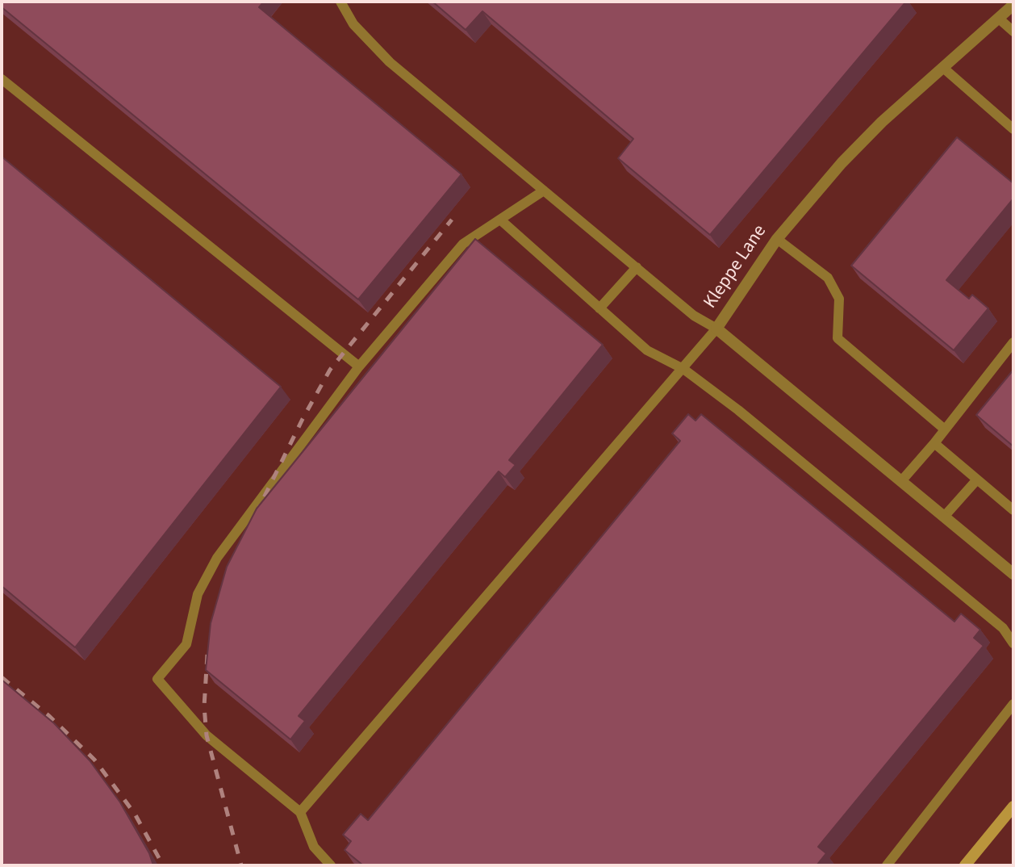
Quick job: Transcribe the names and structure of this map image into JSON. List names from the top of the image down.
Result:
{
  "streets": {
    "street": ["Kleppe Lane"]
  }
}
